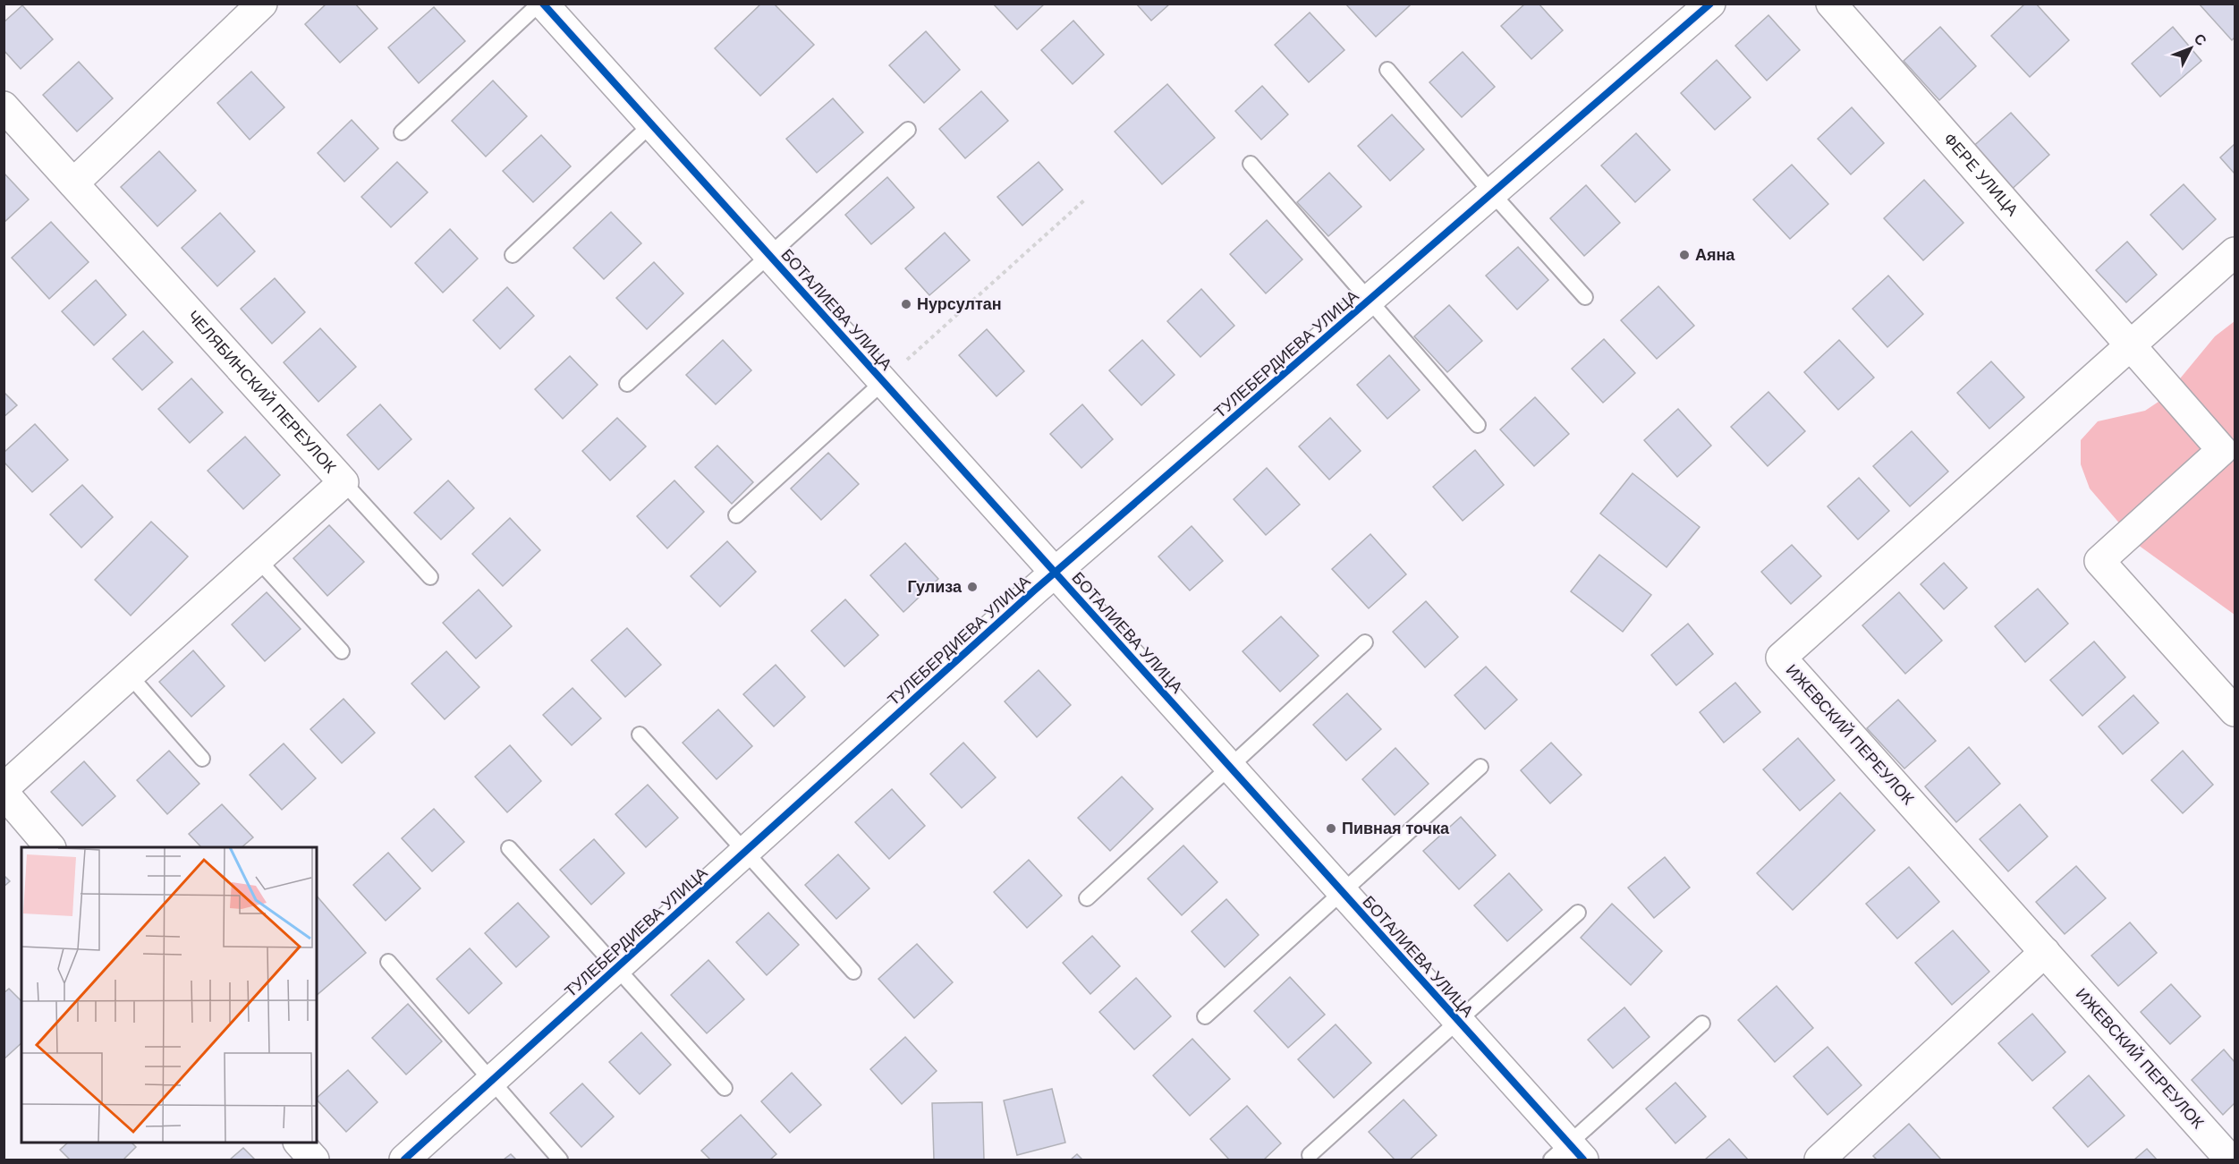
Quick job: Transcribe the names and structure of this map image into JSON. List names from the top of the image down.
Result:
{
  "streets": {
    "street": [
      "ФЕРЕ УЛИЦА",
      "БОТАЛИЕВА УЛИЦА",
      "ТУЛЕБЕРДИЕВА УЛИЦА",
      "ЧЕЛЯБИНСКИЙ ПЕРЕУЛОК",
      "ИЖЕВСКИЙ ПЕРЕУЛОК"
    ]
  },
  "crossings": [
    ["ФЕРЕ УЛИЦА", "ИЖЕВСКИЙ ПЕРЕУЛОК"],
    ["БОТАЛИЕВА УЛИЦА", "ТУЛЕБЕРДИЕВА УЛИЦА"]
  ],
  "places": [
    "Аяна",
    "Нурсултан",
    "Гулиза",
    "Пивная точка"
  ],
  "north": "top right"
}
